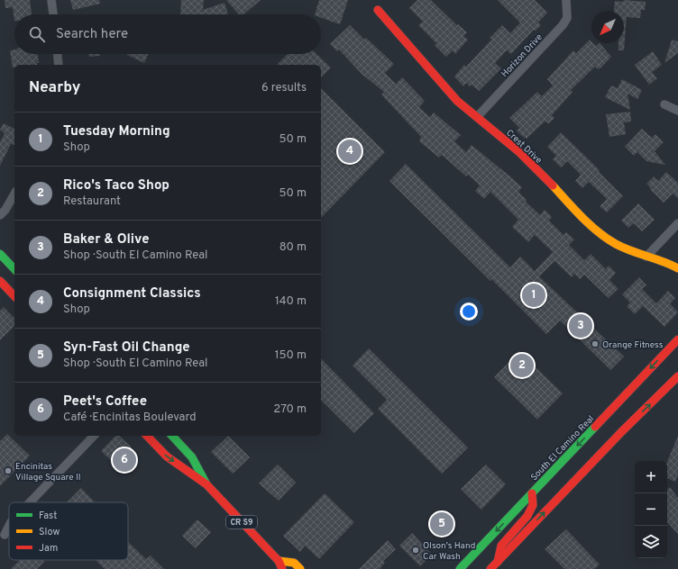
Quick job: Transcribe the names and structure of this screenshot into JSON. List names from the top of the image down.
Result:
{
  "streets": {
    "main road": ["Crest Drive", "South El Camino Real", "CR S9"],
    "street": ["Horizon Drive"]
  },
  "crossings": [
    ["Horizon Drive", "Crest Drive"]
  ],
  "places": ["Orange Fitness", "Encinitas Village Square II", "Olson's Hand Car Wash"],
  "legend": ["Fast", "Slow", "Jam"],
  "north": "bottom left",
  "page": {
    "search": "Search here",
    "heading": ["Nearby", "6 results"],
    "list": [
      {
        "mark": "1",
        "name": "Tuesday Morning",
        "note": "Shop",
        "value": "50 m"
      },
      {
        "mark": "2",
        "name": "Rico's Taco Shop",
        "note": "Restaurant",
        "value": "50 m"
      },
      {
        "mark": "3",
        "name": "Baker & Olive",
        "note": "Shop · South El Camino Real",
        "value": "80 m"
      },
      {
        "mark": "4",
        "name": "Consignment Classics",
        "note": "Shop",
        "value": "140 m"
      },
      {
        "mark": "5",
        "name": "Syn-Fast Oil Change",
        "note": "Shop · South El Camino Real",
        "value": "150 m"
      },
      {
        "mark": "6",
        "name": "Peet's Coffee",
        "note": "Café · Encinitas Boulevard",
        "value": "270 m"
      }
    ],
    "pins": [
      "4",
      "1",
      "3",
      "2",
      "6",
      "5"
    ],
    "map_buttons": ["+", "−"]
  }
}
